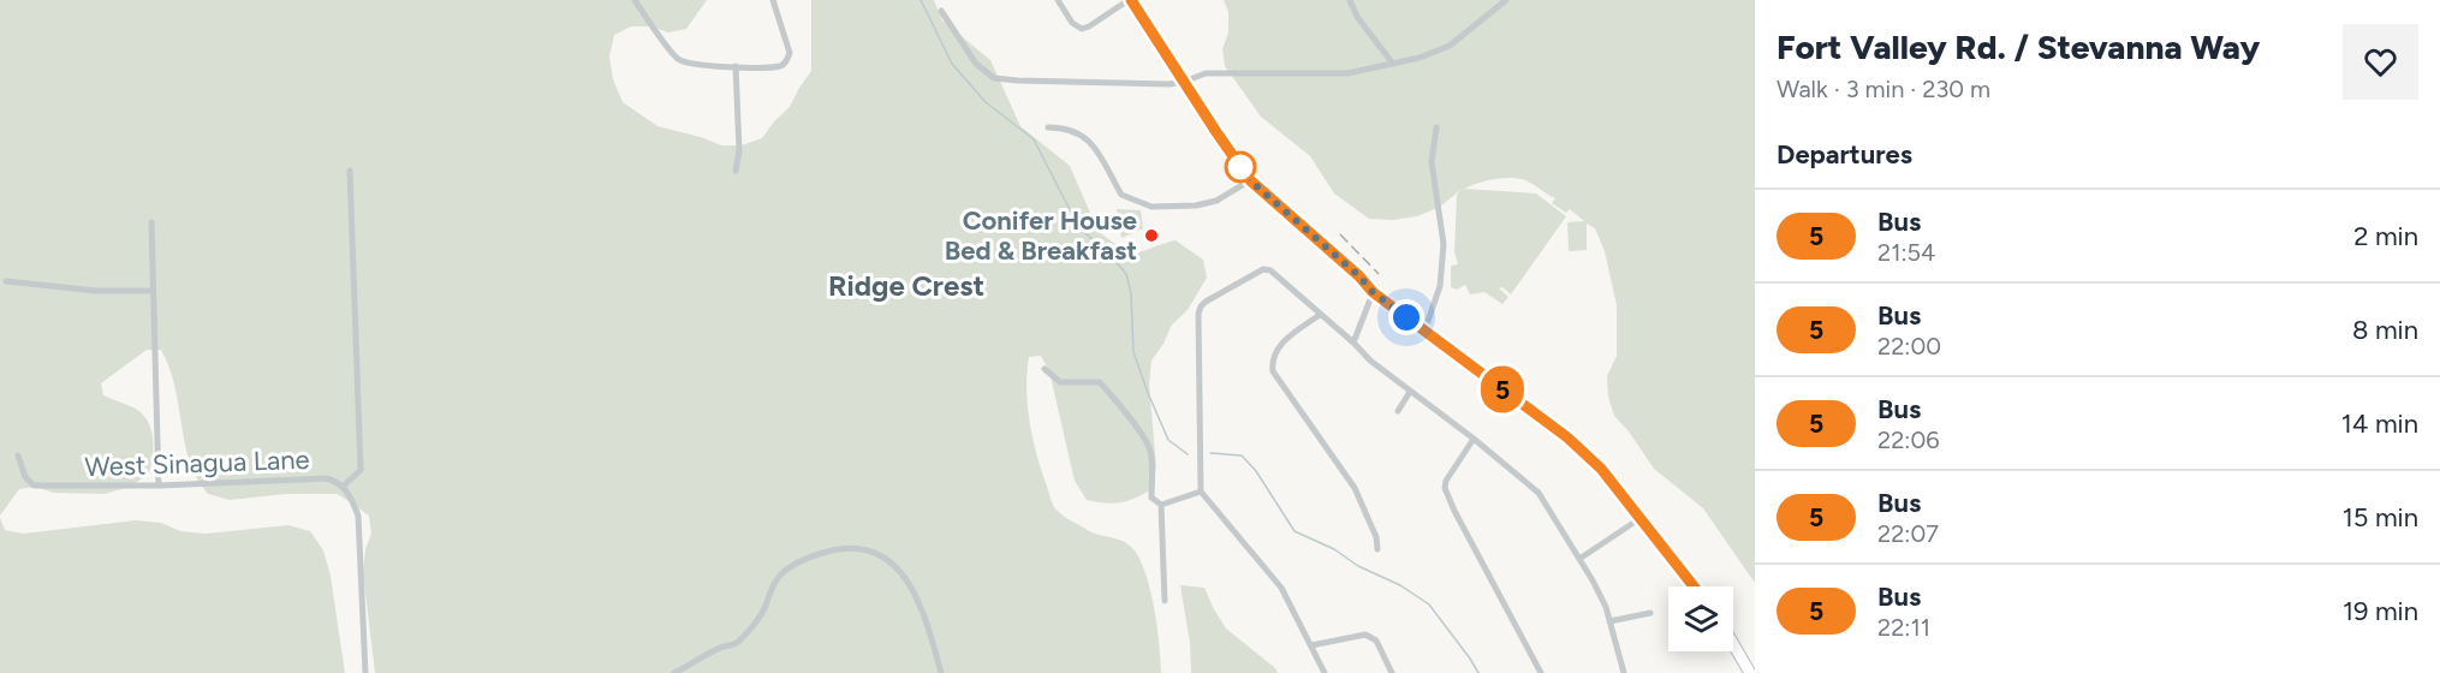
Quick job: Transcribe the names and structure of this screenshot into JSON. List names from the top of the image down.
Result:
{
  "streets": {
    "street": ["West Sinagua Lane"]
  },
  "districts": ["Ridge Crest"],
  "places": ["Conifer House Bed & Breakfast"],
  "lines": ["bus line 5"],
  "page": {
    "on_map": "5",
    "heading": [
      ["Fort Valley Rd. / Stevanna Way", "Walk · 3 min · 230 m"],
      "Departures"
    ],
    "list": [
      {
        "mark": "5",
        "name": "Bus",
        "note": "21:54",
        "value": "2 min"
      },
      {
        "mark": "5",
        "name": "Bus",
        "note": "22:00",
        "value": "8 min"
      },
      {
        "mark": "5",
        "name": "Bus",
        "note": "22:06",
        "value": "14 min"
      },
      {
        "mark": "5",
        "name": "Bus",
        "note": "22:07",
        "value": "15 min"
      },
      {
        "mark": "5",
        "name": "Bus",
        "note": "22:11",
        "value": "19 min"
      }
    ]
  }
}
